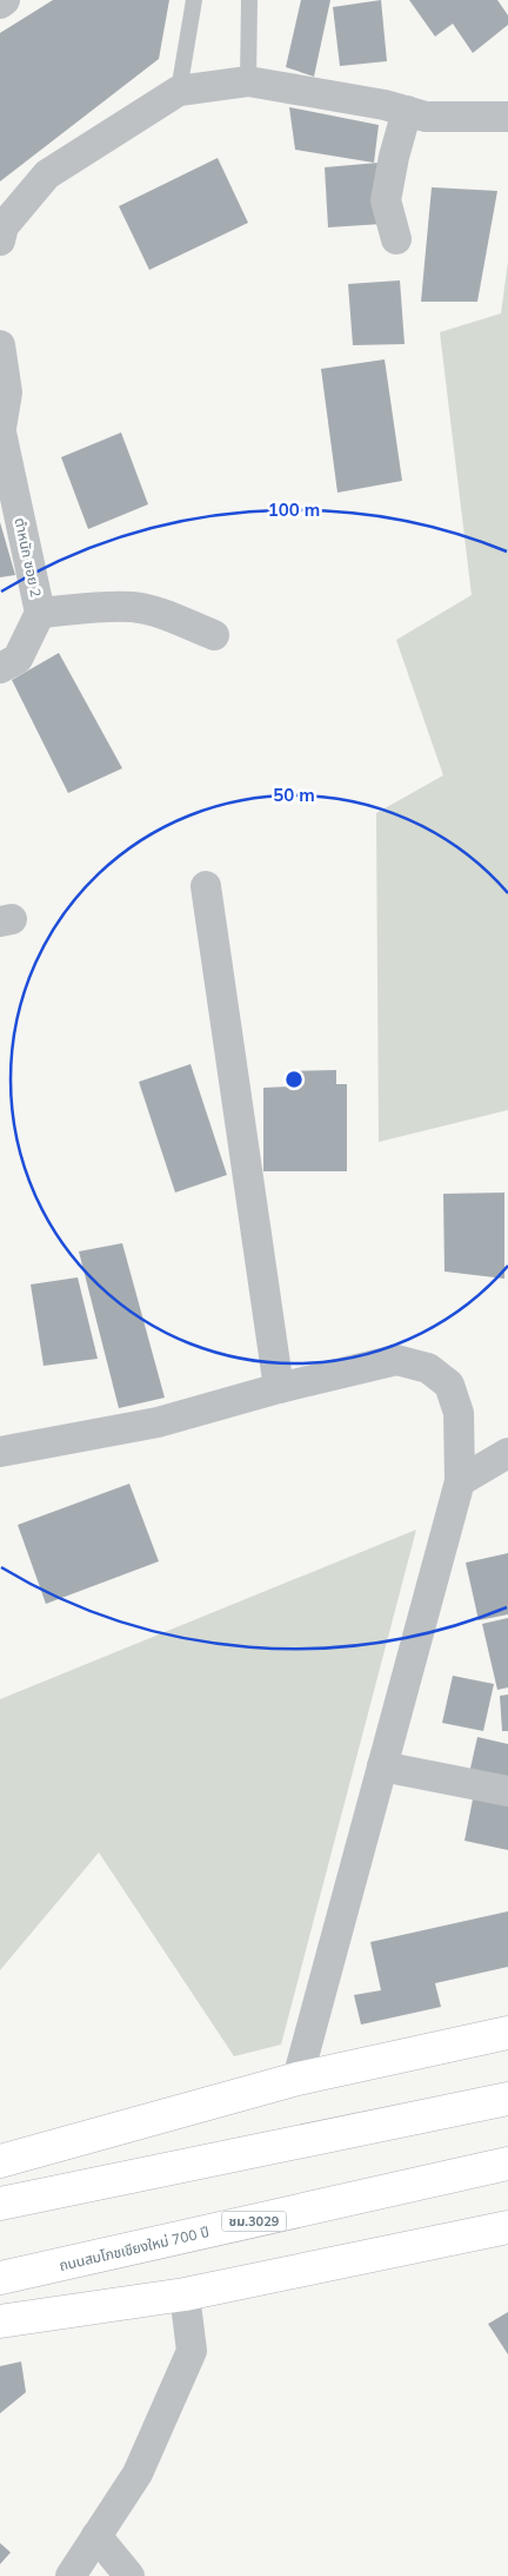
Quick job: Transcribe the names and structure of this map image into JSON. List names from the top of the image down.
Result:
{
  "streets": {
    "main road": ["ชม.3029", "ถนนสมโภชเชียงใหม่ 700 ปี"],
    "street": ["ตำหนัก ซอย 2"]
  },
  "rings": ["100 m", "50 m"]
}
